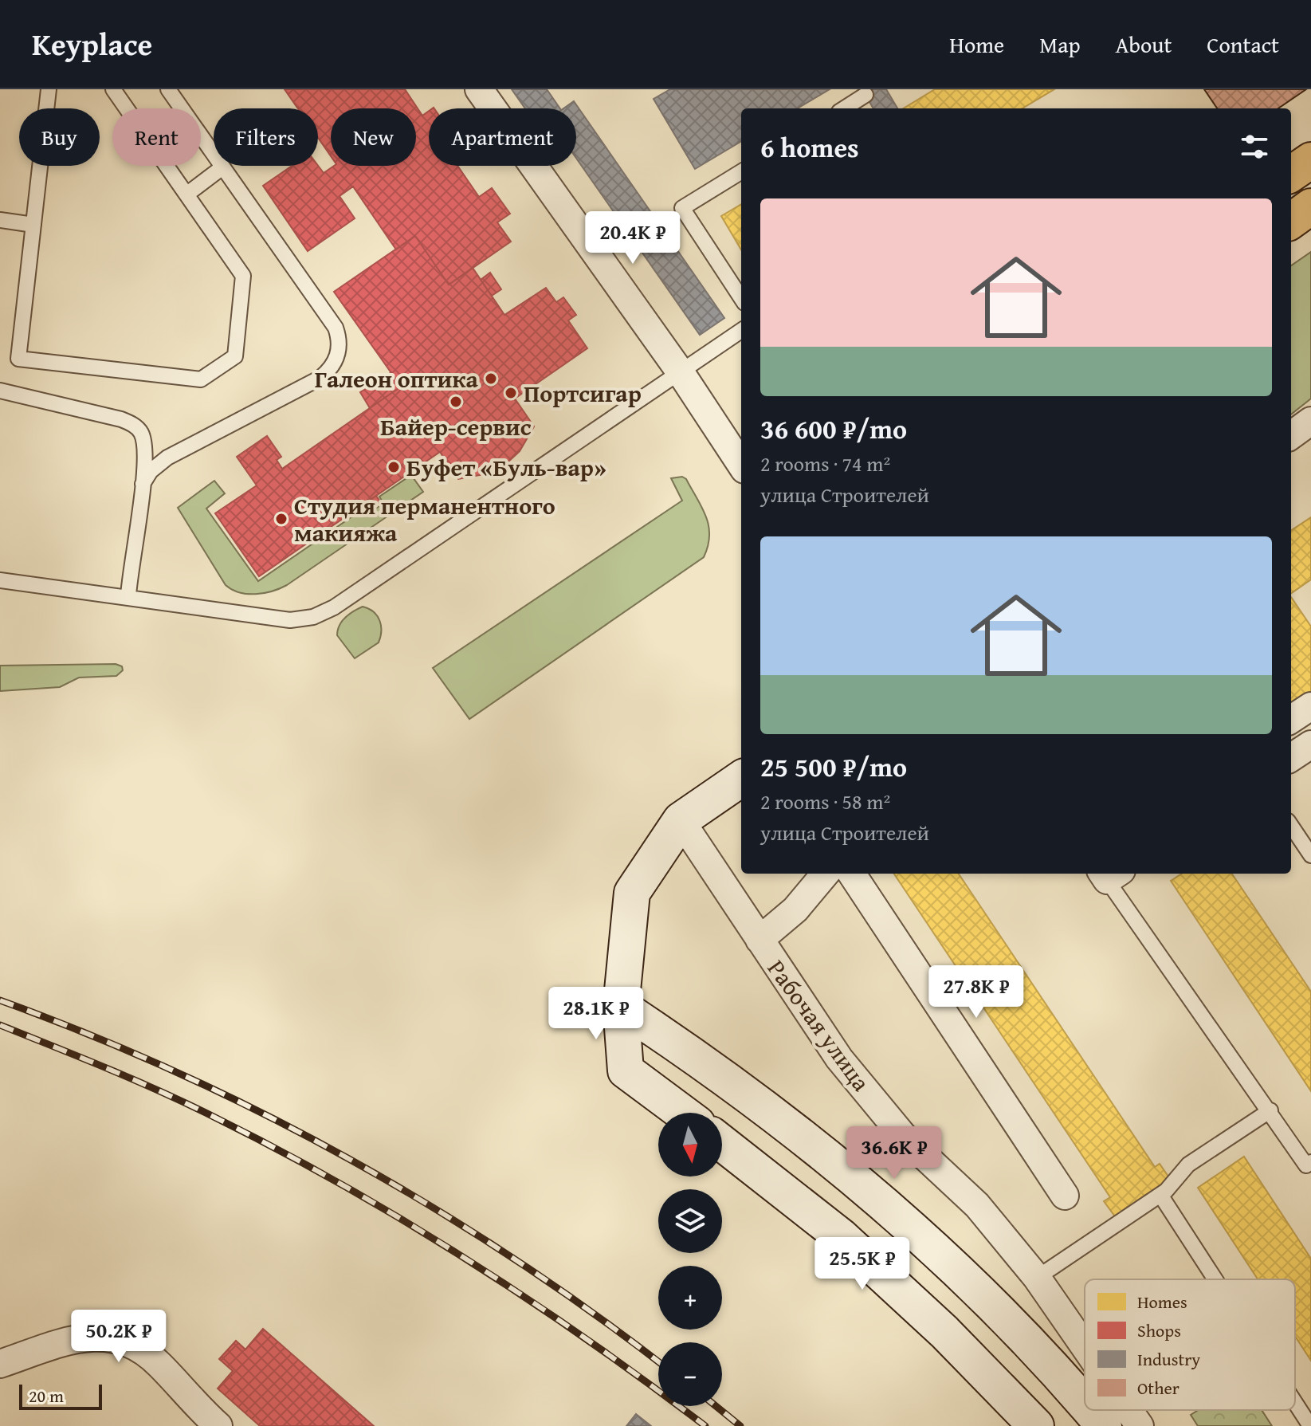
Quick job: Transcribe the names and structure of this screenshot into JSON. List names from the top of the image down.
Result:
{
  "streets": {
    "street": ["Рабочая улица"]
  },
  "places": [
    "Галеон оптика",
    "Портсигар",
    "Байер-сервис",
    "Буфет «Буль-вар»",
    "Студия перманентного макияжа"
  ],
  "legend": [
    "Homes",
    "Shops",
    "Industry",
    "Other"
  ],
  "scale_bar": "20 m",
  "north": "bottom",
  "page": {
    "header": "Keyplace",
    "nav": [
      "Home",
      "Map",
      "About",
      "Contact"
    ],
    "chip": [
      "Buy",
      "Rent",
      "Filters",
      "New",
      "Apartment"
    ],
    "heading": "6 homes",
    "list": [
      {
        "name": "36 600 ₽/mo",
        "note": "2 rooms · 74 m² · улица Строителей"
      },
      {
        "name": "25 500 ₽/mo",
        "note": "2 rooms · 58 m² · улица Строителей"
      }
    ],
    "price": [
      "20.4K ₽",
      "27.8K ₽",
      "28.1K ₽",
      "36.6K ₽",
      "25.5K ₽",
      "50.2K ₽"
    ],
    "map_buttons": ["+", "−"],
    "scale": "20 m"
  }
}
